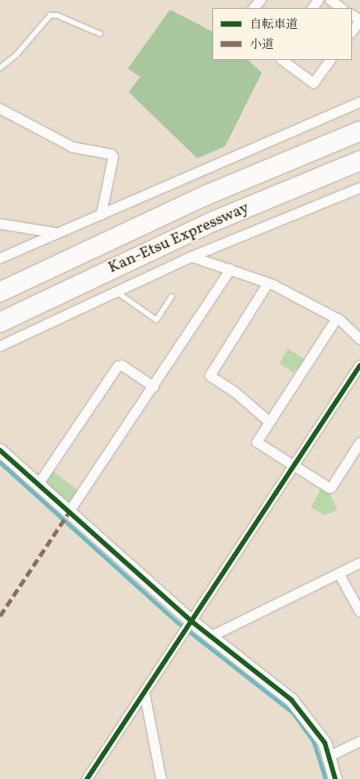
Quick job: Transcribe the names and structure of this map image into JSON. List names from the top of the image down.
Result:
{
  "streets": {
    "highway": ["Kan-Etsu Expressway"]
  },
  "legend": ["自転車道", "小道"]
}
